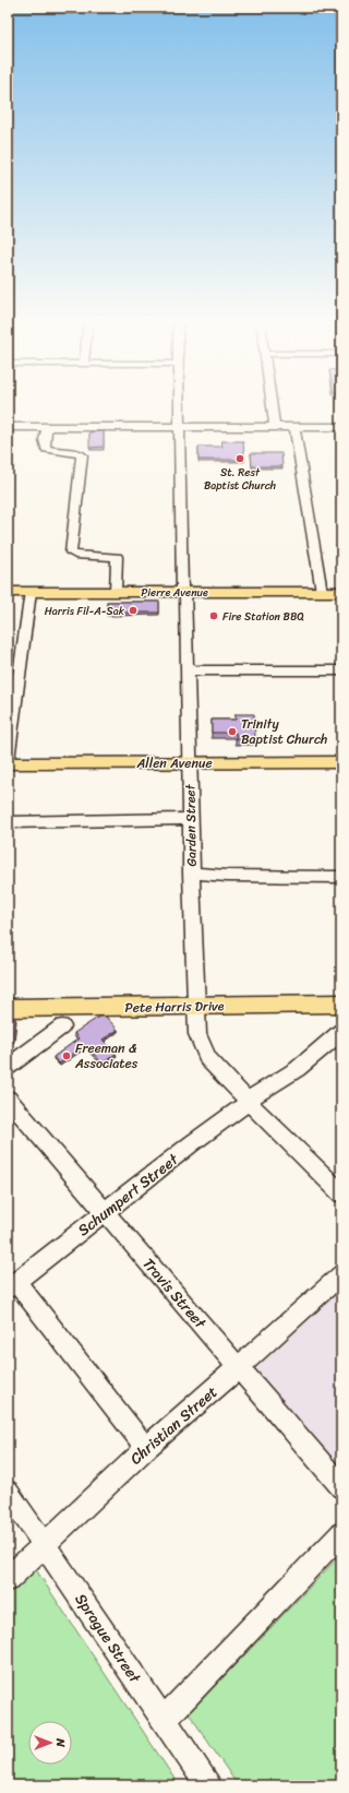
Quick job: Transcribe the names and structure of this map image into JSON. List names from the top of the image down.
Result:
{
  "streets": {
    "main road": ["Pierre Avenue", "Allen Avenue", "Pete Harris Drive"],
    "street": [
      "Garden Street",
      "Schumpert Street",
      "Travis Street",
      "Christian Street",
      "Sprague Street"
    ]
  },
  "crossings": [
    ["Pierre Avenue", "Garden Street"],
    ["Allen Avenue", "Garden Street"],
    ["Garden Street", "Pete Harris Drive"],
    ["Garden Street", "Schumpert Street"],
    ["Schumpert Street", "Travis Street"],
    ["Travis Street", "Christian Street"],
    ["Christian Street", "Sprague Street"]
  ],
  "places": [
    "St. Rest Baptist Church",
    "Harris Fil-A-Sak",
    "Fire Station BBQ",
    "Trinity Baptist Church",
    "Freeman & Associates"
  ],
  "north": "right"
}
